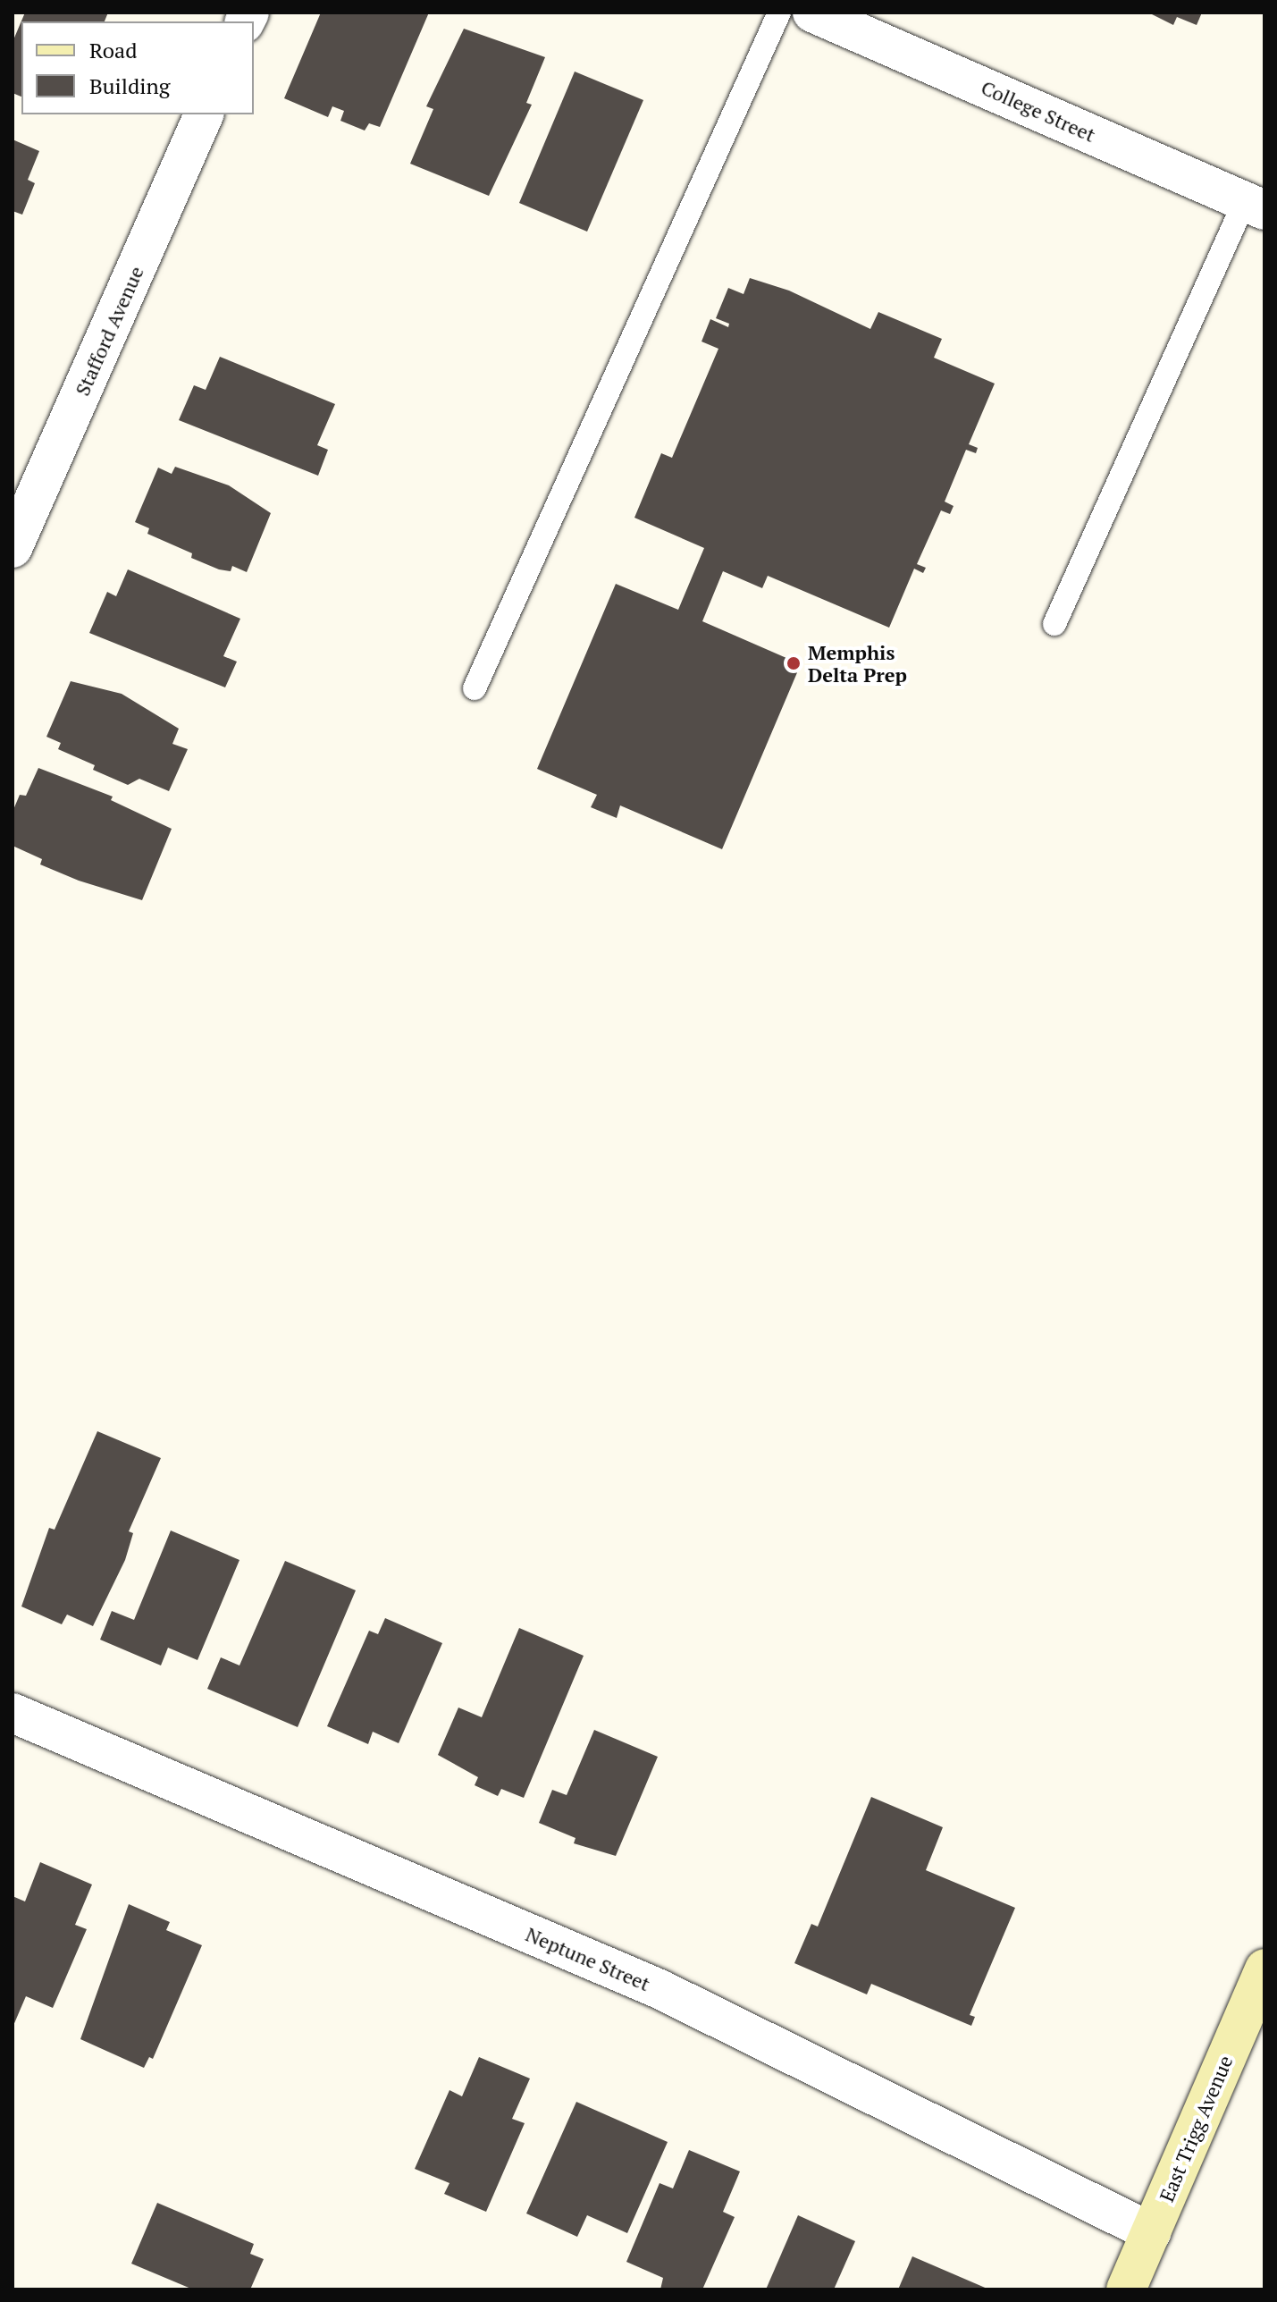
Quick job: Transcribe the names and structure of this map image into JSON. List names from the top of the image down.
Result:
{
  "streets": {
    "street": [
      "College Street",
      "Stafford Avenue",
      "Neptune Street",
      "East Trigg Avenue"
    ]
  },
  "crossings": [
    ["Neptune Street", "East Trigg Avenue"]
  ],
  "places": ["Memphis Delta Prep"],
  "legend": ["Road", "Building"]
}
